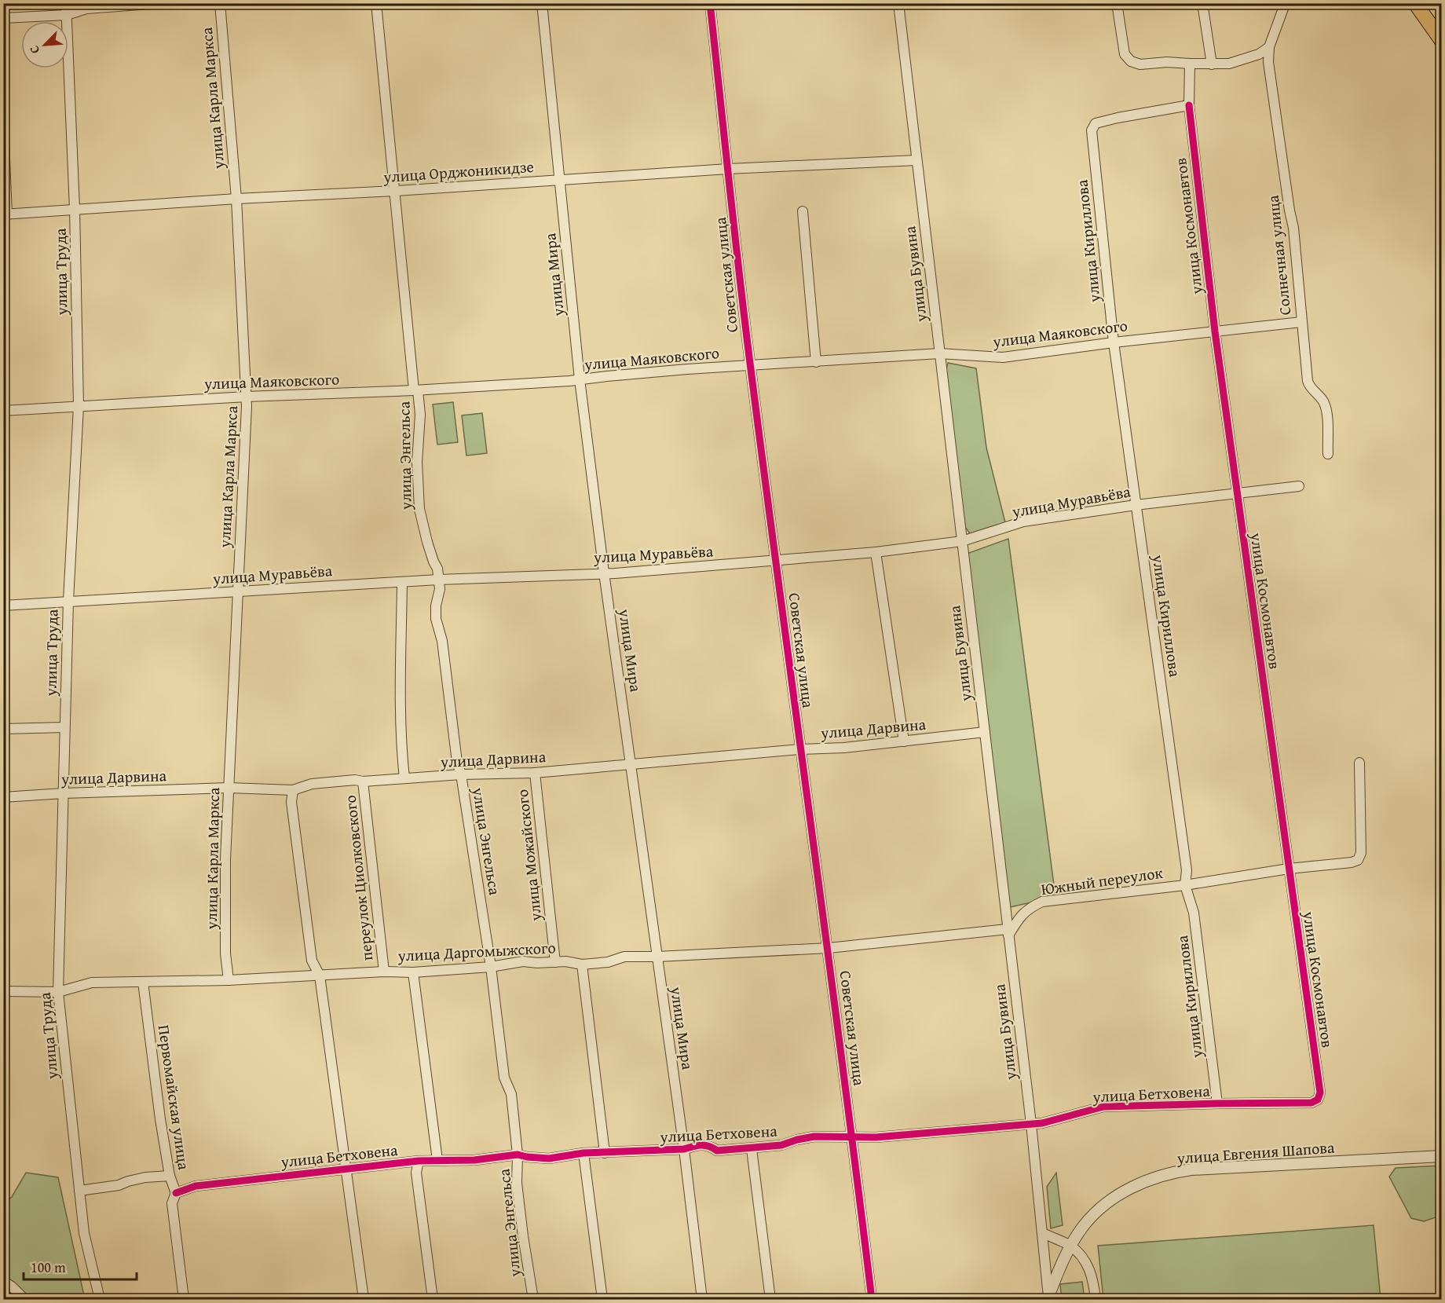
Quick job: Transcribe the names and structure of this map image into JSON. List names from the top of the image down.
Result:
{
  "streets": {
    "street": [
      "улица Карла Маркса",
      "улица Орджоникидзе",
      "улица Космонавтов",
      "улица Кириллова",
      "Солнечная улица",
      "улица Труда",
      "улица Бувина",
      "улица Мира",
      "Советская улица",
      "улица Маяковского",
      "улица Энгельса",
      "улица Муравьёва",
      "улица Дарвина",
      "улица Можайского",
      "переулок Циолковского",
      "Южный переулок",
      "улица Даргомыжского",
      "улица Бетховена",
      "Первомайская улица",
      "улица Евгения Шапова"
    ]
  },
  "crossings": [
    ["улица Карла Маркса", "улица Орджоникидзе"],
    ["улица Карла Маркса", "улица Маяковского"],
    ["улица Карла Маркса", "улица Муравьёва"],
    ["улица Карла Маркса", "улица Дарвина"],
    ["улица Карла Маркса", "улица Даргомыжского"],
    ["улица Орджоникидзе", "улица Труда"],
    ["улица Орджоникидзе", "улица Бувина"],
    ["улица Орджоникидзе", "улица Мира"],
    ["улица Орджоникидзе", "Советская улица"],
    ["улица Орджоникидзе", "улица Энгельса"],
    ["улица Космонавтов", "улица Кириллова"],
    ["улица Космонавтов", "улица Маяковского"],
    ["улица Космонавтов", "улица Муравьёва"],
    ["улица Космонавтов", "Южный переулок"],
    ["улица Космонавтов", "улица Бетховена"],
    ["улица Кириллова", "улица Маяковского"],
    ["улица Кириллова", "улица Муравьёва"],
    ["улица Кириллова", "Южный переулок"],
    ["улица Кириллова", "улица Бетховена"],
    ["Солнечная улица", "улица Маяковского"],
    ["улица Труда", "улица Маяковского"],
    ["улица Труда", "улица Муравьёва"],
    ["улица Труда", "улица Дарвина"],
    ["улица Труда", "улица Даргомыжского"],
    ["улица Бувина", "улица Маяковского"],
    ["улица Бувина", "улица Муравьёва"],
    ["улица Бувина", "улица Дарвина"],
    ["улица Бувина", "Южный переулок"],
    ["улица Бувина", "улица Даргомыжского"],
    ["улица Бувина", "улица Бетховена"],
    ["улица Бувина", "улица Евгения Шапова"],
    ["улица Мира", "улица Маяковского"],
    ["улица Мира", "улица Муравьёва"],
    ["улица Мира", "улица Дарвина"],
    ["улица Мира", "улица Даргомыжского"],
    ["улица Мира", "улица Бетховена"],
    ["Советская улица", "улица Маяковского"],
    ["Советская улица", "улица Муравьёва"],
    ["Советская улица", "улица Дарвина"],
    ["Советская улица", "улица Даргомыжского"],
    ["Советская улица", "улица Бетховена"],
    ["улица Маяковского", "улица Энгельса"],
    ["улица Энгельса", "улица Муравьёва"],
    ["улица Энгельса", "улица Дарвина"],
    ["улица Энгельса", "улица Даргомыжского"],
    ["улица Энгельса", "улица Бетховена"],
    ["улица Дарвина", "улица Можайского"],
    ["улица Дарвина", "переулок Циолковского"],
    ["улица Можайского", "улица Даргомыжского"],
    ["переулок Циолковского", "улица Даргомыжского"],
    ["Южный переулок", "улица Даргомыжского"],
    ["улица Даргомыжского", "Первомайская улица"],
    ["улица Бетховена", "Первомайская улица"]
  ],
  "scale_bar": "100 m",
  "north": "bottom left"
}
